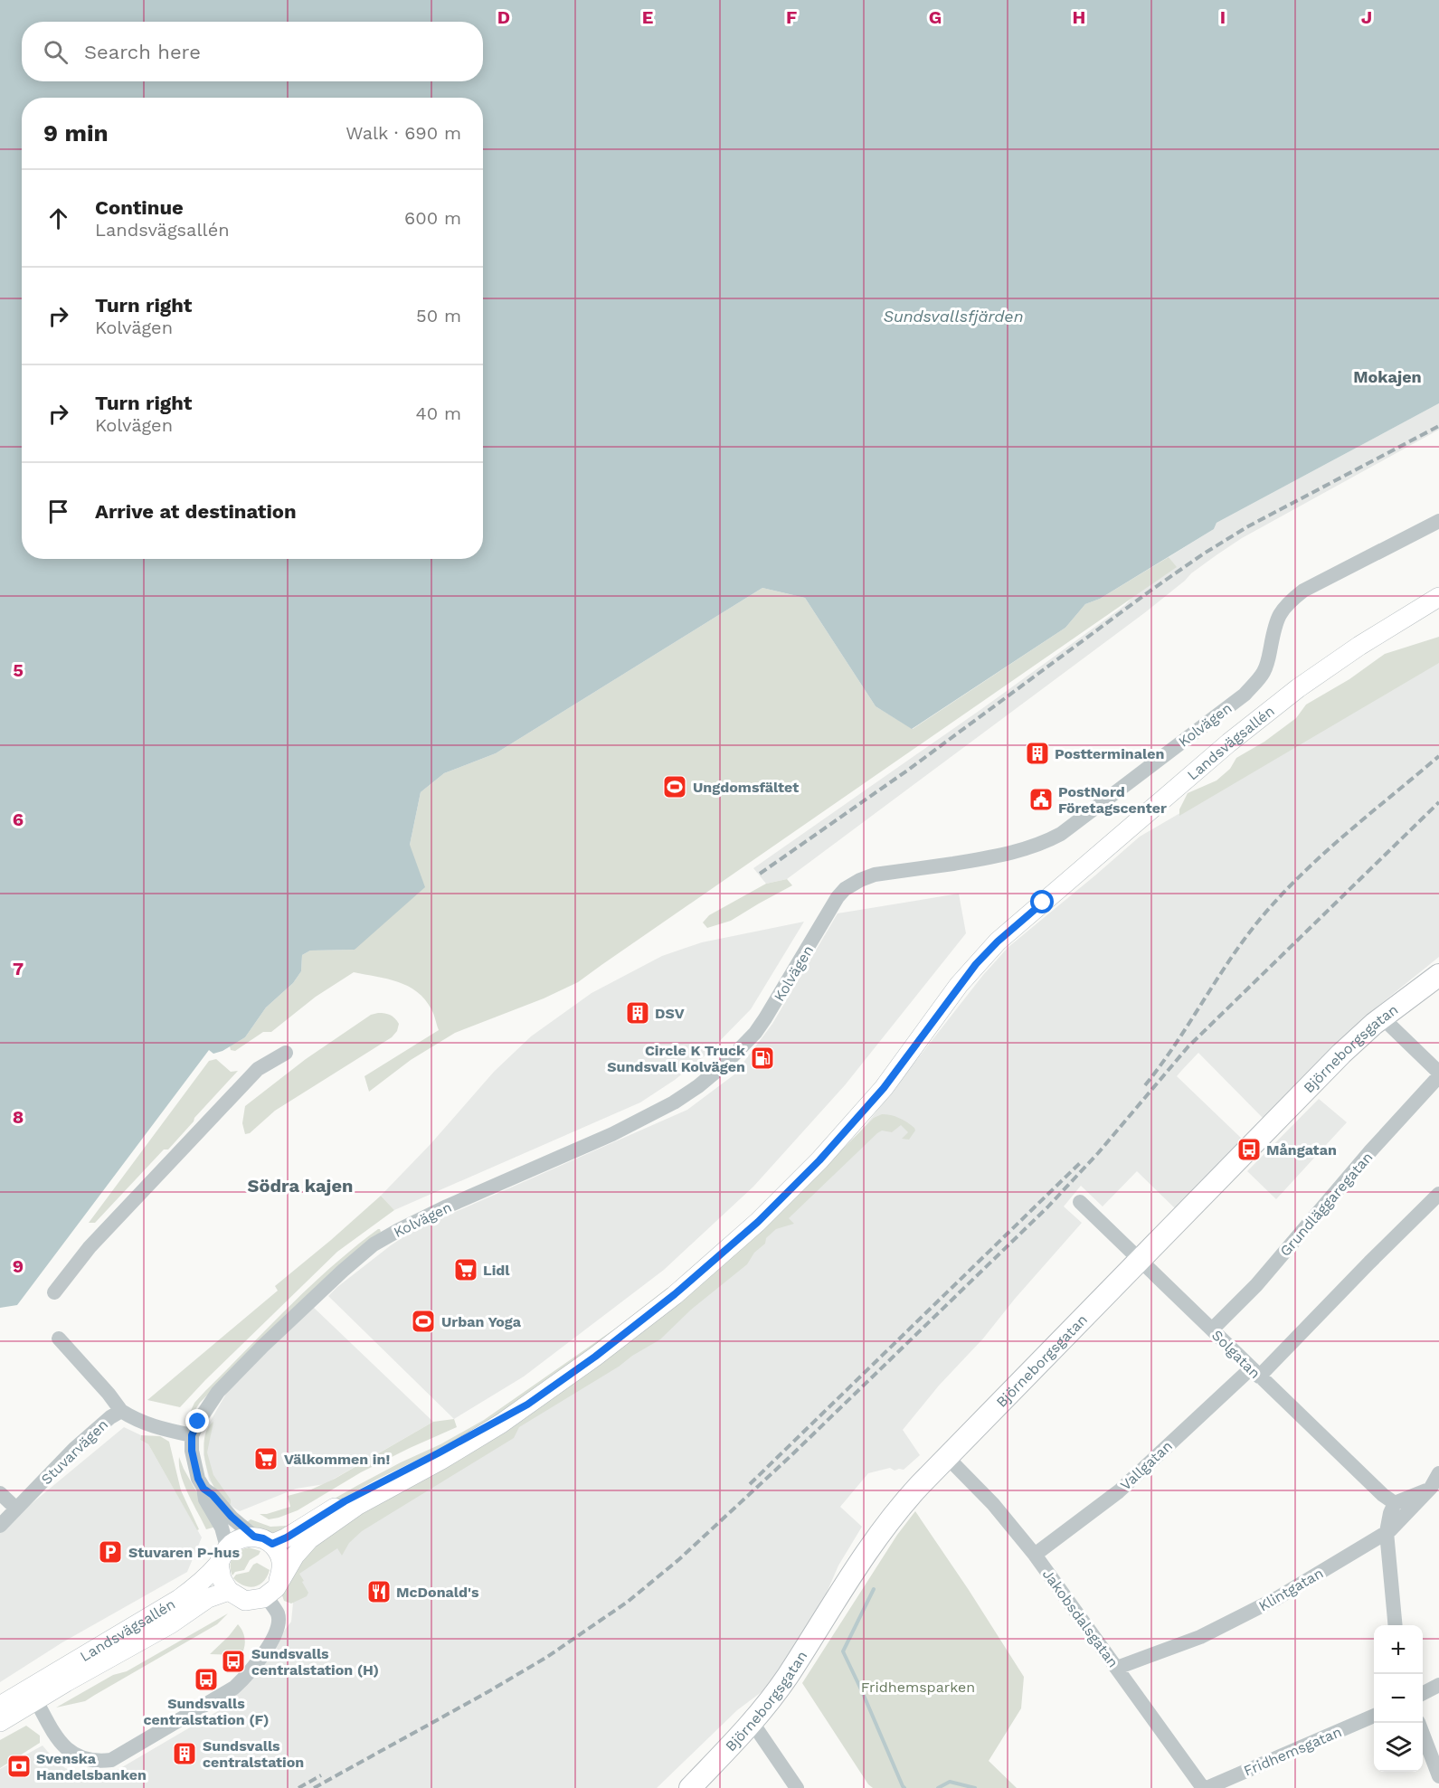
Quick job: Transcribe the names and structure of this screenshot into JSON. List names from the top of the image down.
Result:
{
  "streets": {
    "highway": ["Björneborgsgatan"],
    "main road": ["Landsvägsallén"],
    "street": [
      "Kolvägen",
      "Grundläggaregatan",
      "Solgatan",
      "Stuvarvägen",
      "Vallgatan",
      "Klintgatan",
      "Jakobsdalsgatan",
      "Fridhemsgatan"
    ]
  },
  "crossings": [
    ["Kolvägen", "Stuvarvägen"],
    ["Björneborgsgatan", "Solgatan"],
    ["Björneborgsgatan", "Jakobsdalsgatan"],
    ["Grundläggaregatan", "Solgatan"],
    ["Solgatan", "Vallgatan"],
    ["Vallgatan", "Jakobsdalsgatan"],
    ["Klintgatan", "Jakobsdalsgatan"],
    ["Jakobsdalsgatan", "Fridhemsgatan"]
  ],
  "districts": ["Mokajen", "Södra kajen"],
  "water": ["Sundsvallsfjärden"],
  "parks": ["Fridhemsparken"],
  "places": {
    "building": ["Postterminalen", "DSV", "Sundsvalls centralstation"],
    "sports": ["Ungdomsfältet", "Urban Yoga"],
    "public building": ["PostNord Företagscenter"],
    "fuel station": ["Circle K Truck Sundsvall Kolvägen"],
    "bus stop": ["Mångatan", "Sundsvalls centralstation (H)", "Sundsvalls centralstation (F)"],
    "supermarket": ["Lidl", "Välkommen in!"],
    "parking": ["Stuvaren P-hus"],
    "restaurant": ["McDonald's"],
    "bank": ["Svenska Handelsbanken"]
  },
  "page": {
    "search": "Search here",
    "heading": ["9 min", "Walk · 690 m"],
    "list": [
      ["Continue", "Landsvägsallén", "600 m"],
      ["Turn right", "Kolvägen", "50 m"],
      ["Turn right", "Kolvägen", "40 m"],
      "Arrive at destination"
    ],
    "map_buttons": ["+", "−"]
  },
  "grid": {
    "columns": [
      "D",
      "E",
      "F",
      "G",
      "H",
      "I",
      "J"
    ],
    "rows": [
      "5",
      "6",
      "7",
      "8",
      "9"
    ]
  }
}
